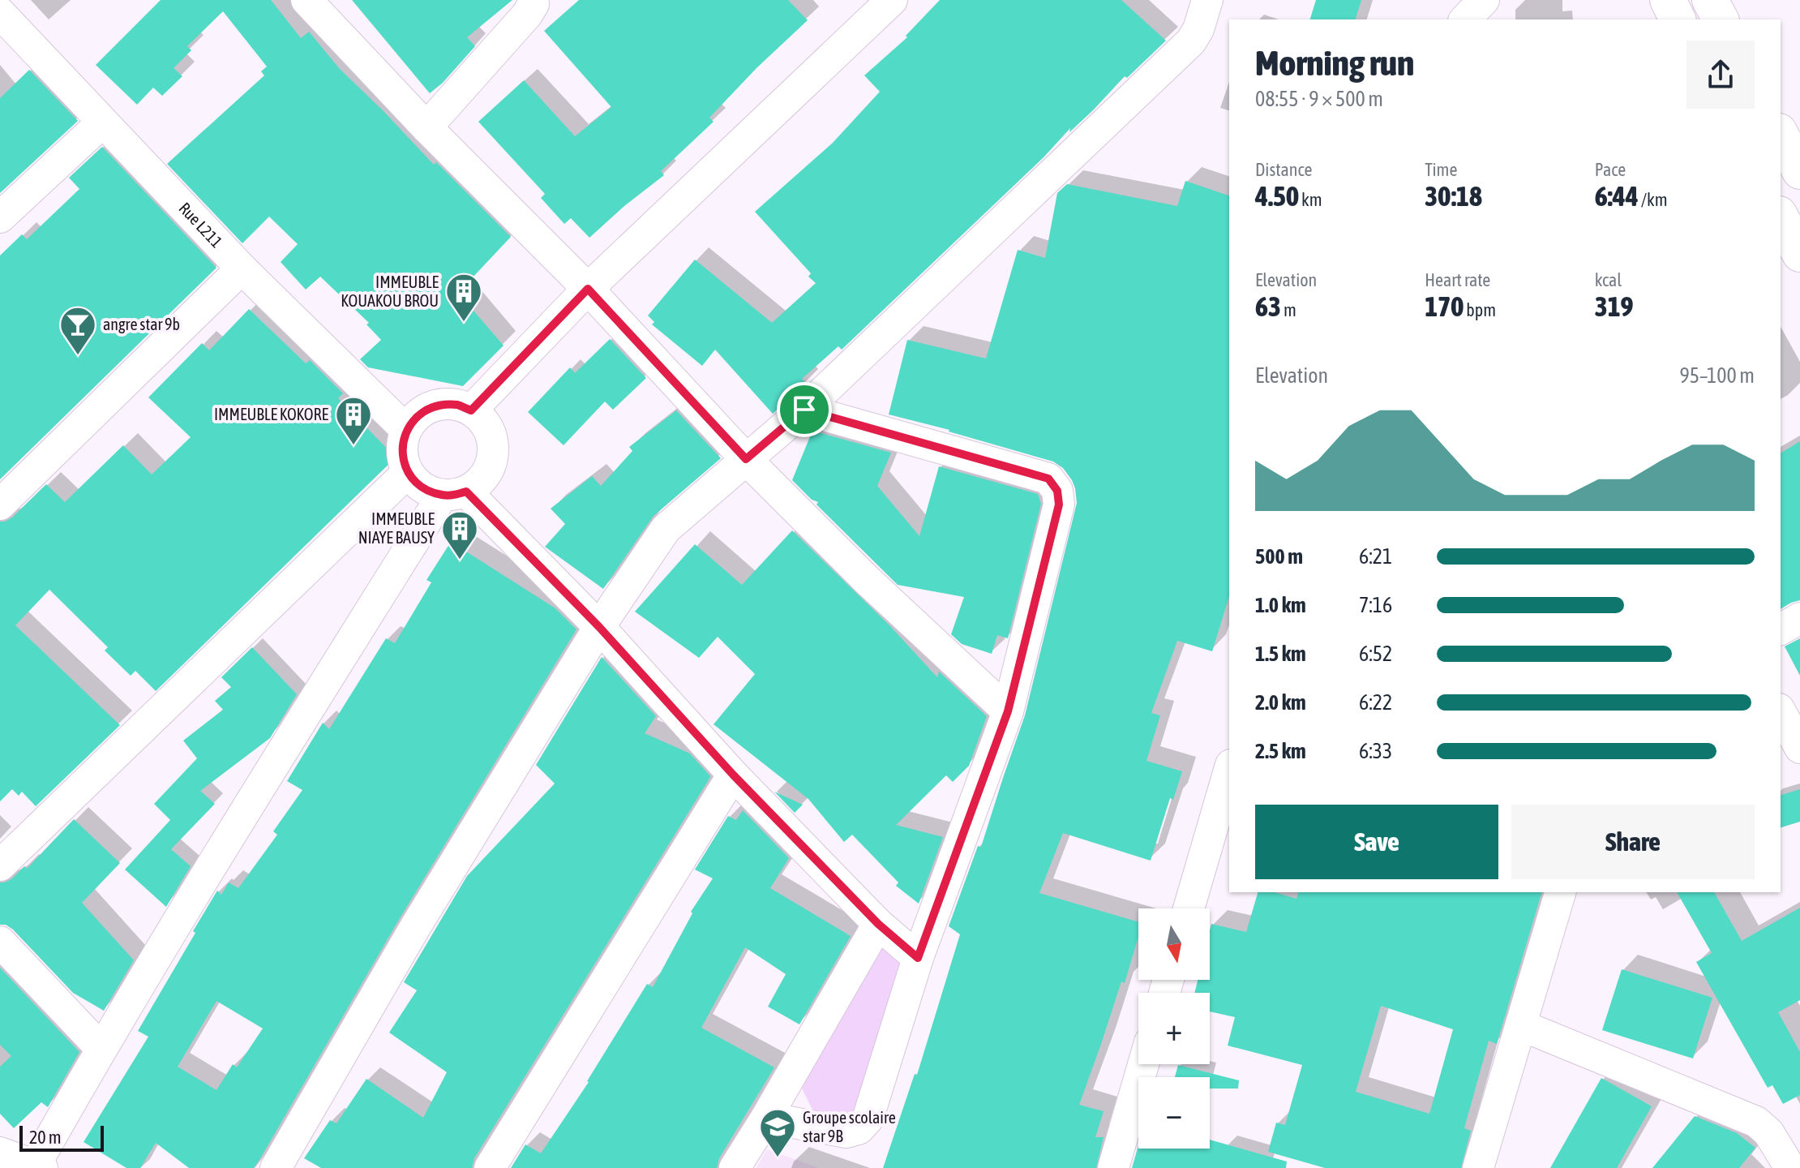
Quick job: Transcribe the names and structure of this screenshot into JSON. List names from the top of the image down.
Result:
{
  "streets": {
    "street": ["Rue L211"]
  },
  "places": {
    "building": ["IMMEUBLE KOUAKOU BROU", "IMMEUBLE KOKORE", "IMMEUBLE NIAYE BAUSY"],
    "bar": ["angre star 9b"],
    "school or university": ["Groupe scolaire star 9B"]
  },
  "scale_bar": "20 m",
  "north": "bottom",
  "page": {
    "heading": ["Morning run", "08:55 · 9 × 500 m"],
    "stats": [
      ["Distance", "4.50 km"],
      ["Time", "30:18"],
      ["Pace", "6:44 /km"],
      ["Elevation", "63 m"],
      ["Heart rate", "170 bpm"],
      ["kcal", "319"]
    ],
    "chart": ["Elevation", "95–100 m"],
    "list": [
      {
        "name": "500 m",
        "note": "6:21"
      },
      {
        "name": "1.0 km",
        "note": "7:16"
      },
      {
        "name": "1.5 km",
        "note": "6:52"
      },
      {
        "name": "2.0 km",
        "note": "6:22"
      },
      {
        "name": "2.5 km",
        "note": "6:33"
      }
    ],
    "buttons": ["Save", "Share"],
    "map_buttons": ["+", "−"],
    "scale": "20 m"
  }
}
